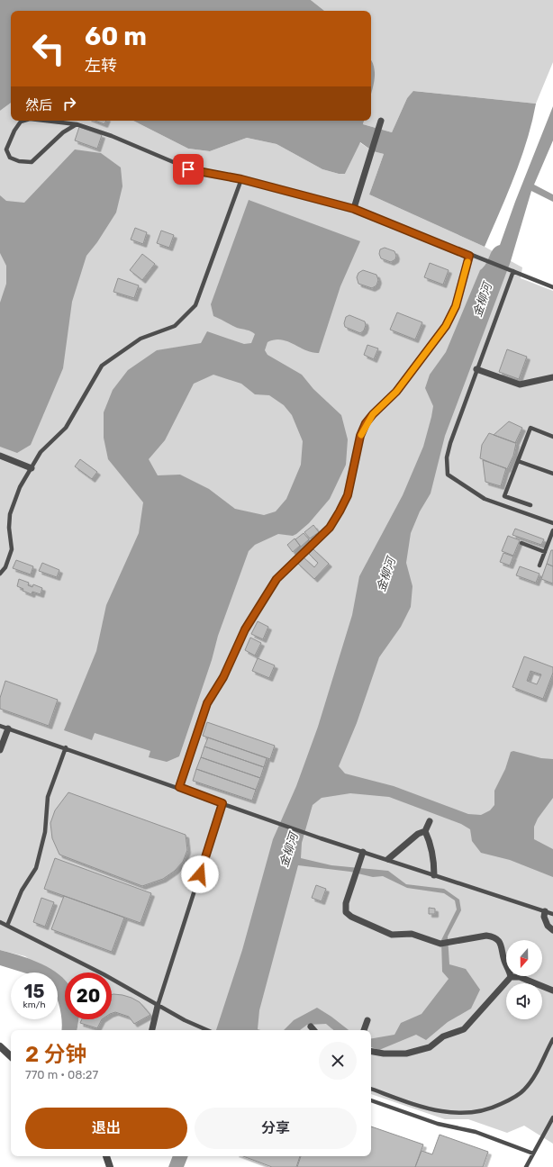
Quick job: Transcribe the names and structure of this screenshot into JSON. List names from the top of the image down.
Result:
{
  "water": ["金柳河"],
  "north": "bottom",
  "page": {
    "turn": ["60 m", "左转"],
    "then": "然后",
    "speed": "15 km/h",
    "limit": "20",
    "heading": ["2 分钟", "770 m · 08:27"],
    "buttons": ["退出", "分享"]
  }
}
